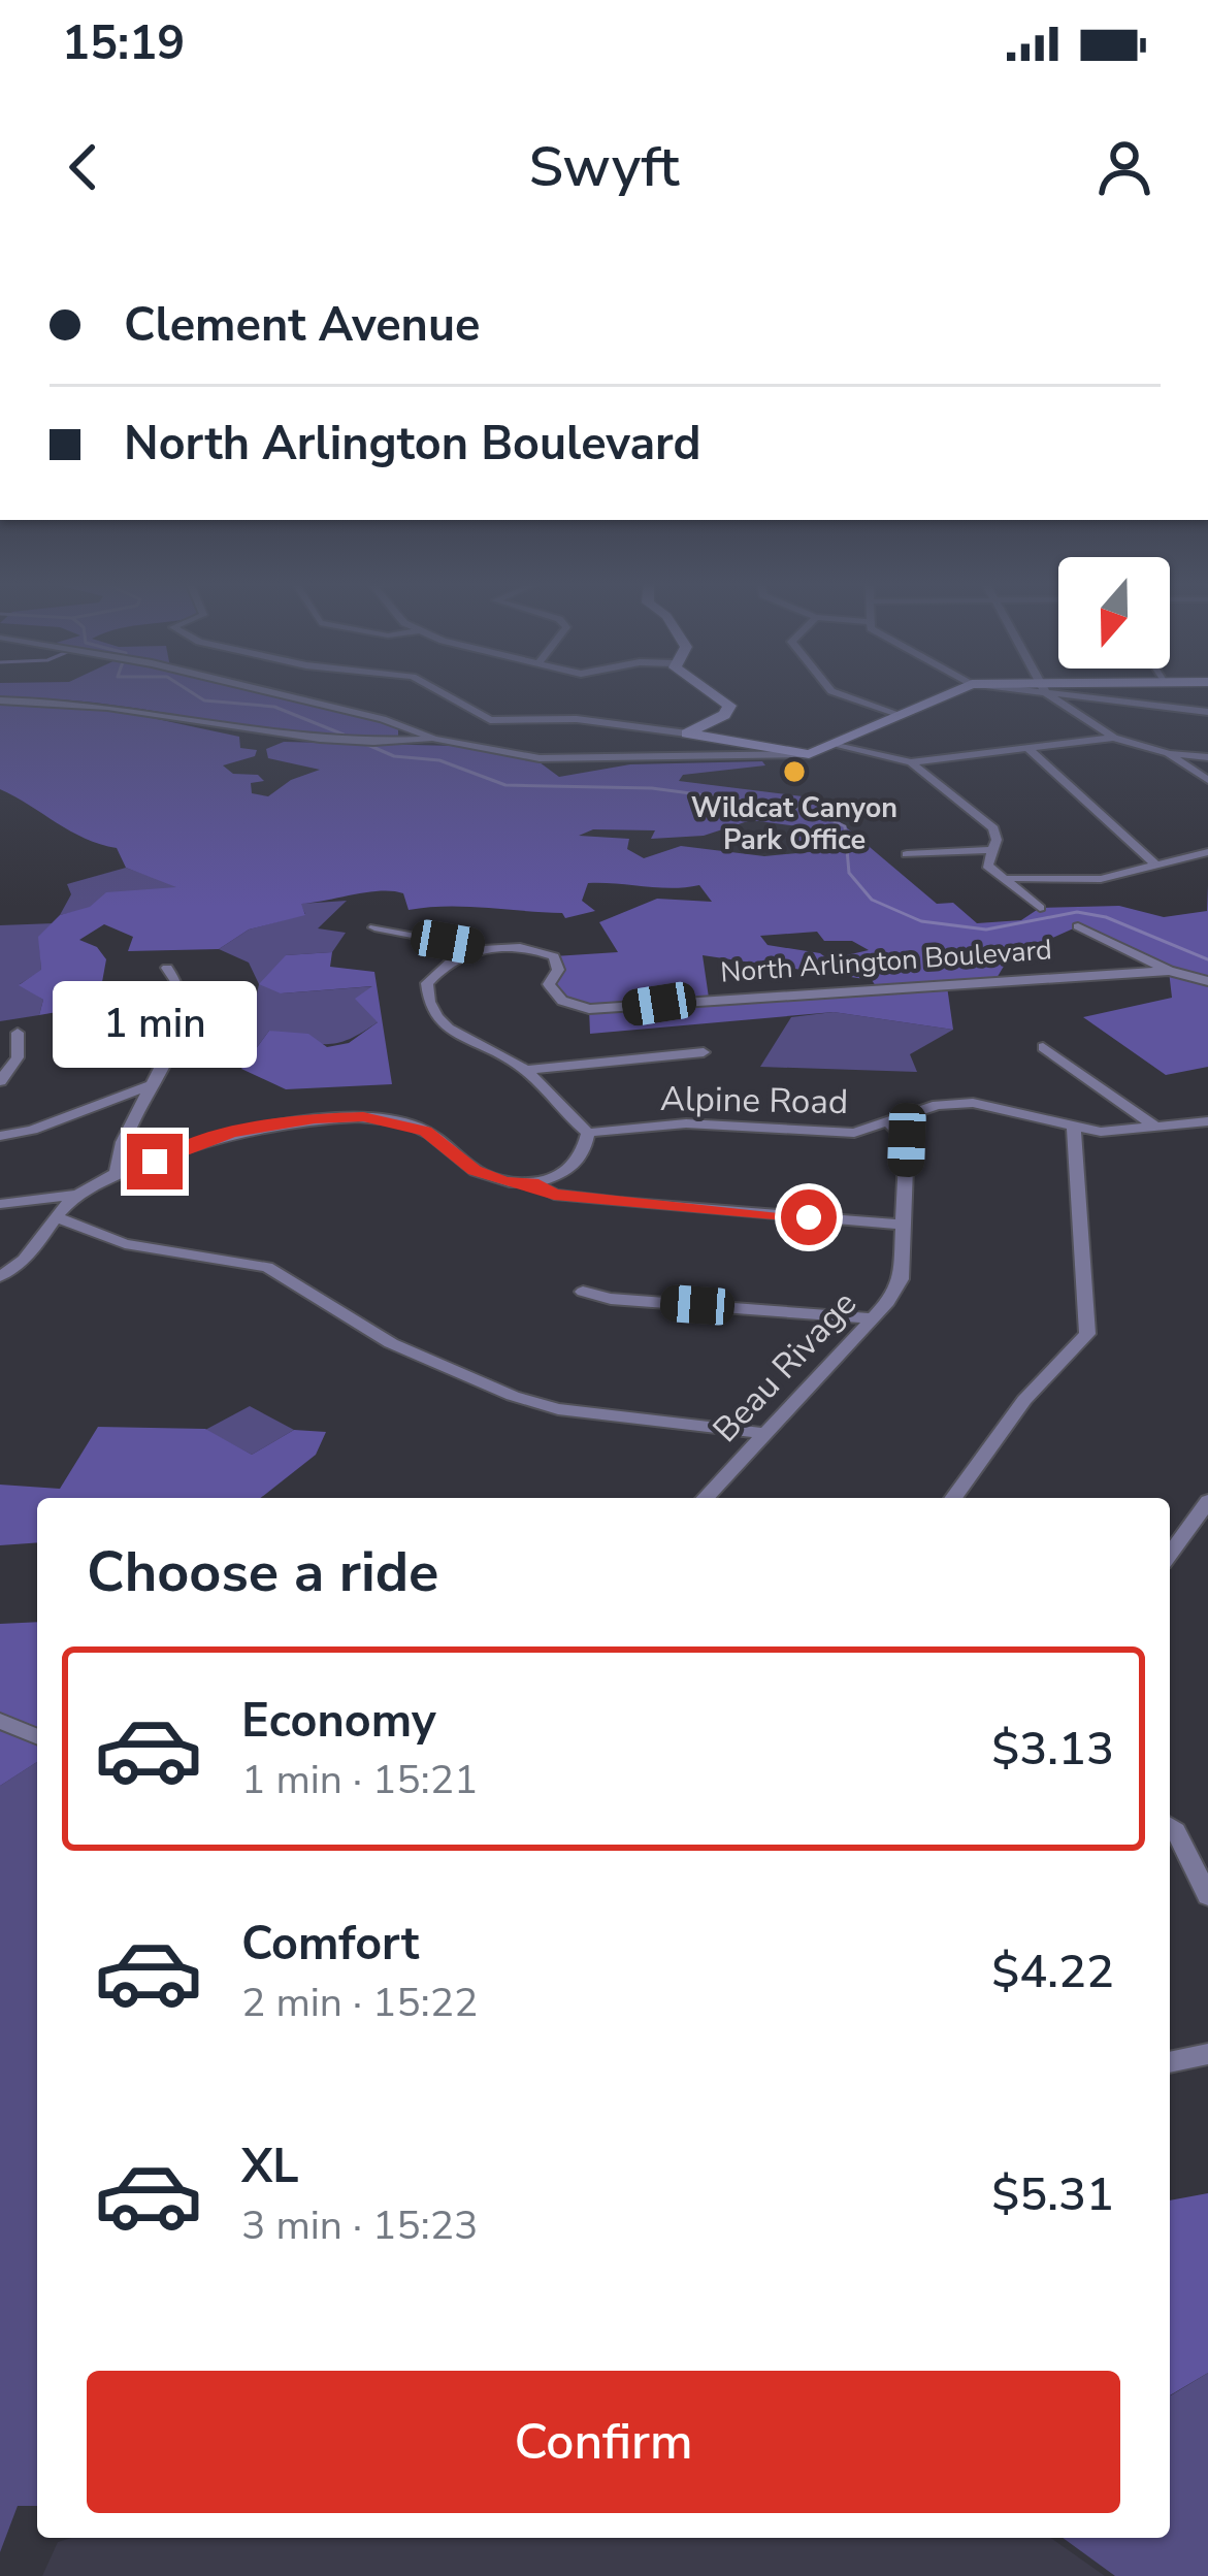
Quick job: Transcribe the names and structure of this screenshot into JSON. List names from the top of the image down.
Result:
{
  "streets": {
    "street": ["North Arlington Boulevard", "Alpine Road", "Beau Rivage"]
  },
  "crossings": [
    ["Alpine Road", "Beau Rivage"]
  ],
  "places": ["Wildcat Canyon Park Office"],
  "north": "bottom",
  "page": {
    "status": "15:19",
    "header": "Swyft",
    "banner": ["Clement Avenue", "North Arlington Boulevard"],
    "bubble": "1 min",
    "heading": "Choose a ride",
    "list": [
      {
        "name": "Economy",
        "note": "1 min · 15:21",
        "value": "$3.13"
      },
      {
        "name": "Comfort",
        "note": "2 min · 15:22",
        "value": "$4.22"
      },
      {
        "name": "XL",
        "note": "3 min · 15:23",
        "value": "$5.31"
      }
    ],
    "buttons": "Confirm"
  }
}
